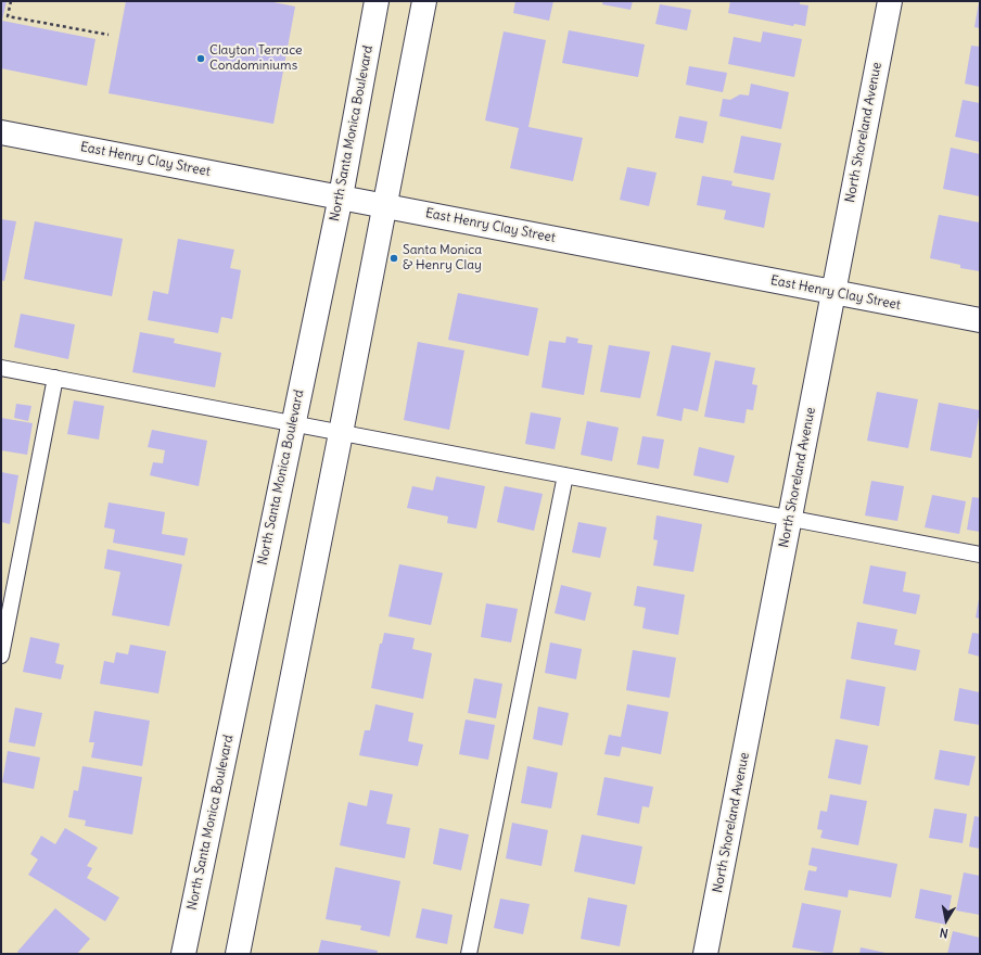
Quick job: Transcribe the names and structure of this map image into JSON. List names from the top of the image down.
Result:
{
  "streets": {
    "street": ["North Shoreland Avenue", "North Santa Monica Boulevard", "East Henry Clay Street"]
  },
  "crossings": [
    ["North Shoreland Avenue", "East Henry Clay Street"],
    ["North Santa Monica Boulevard", "East Henry Clay Street"]
  ],
  "places": ["Clayton Terrace Condominiums", "Santa Monica & Henry Clay"],
  "north": "bottom"
}
